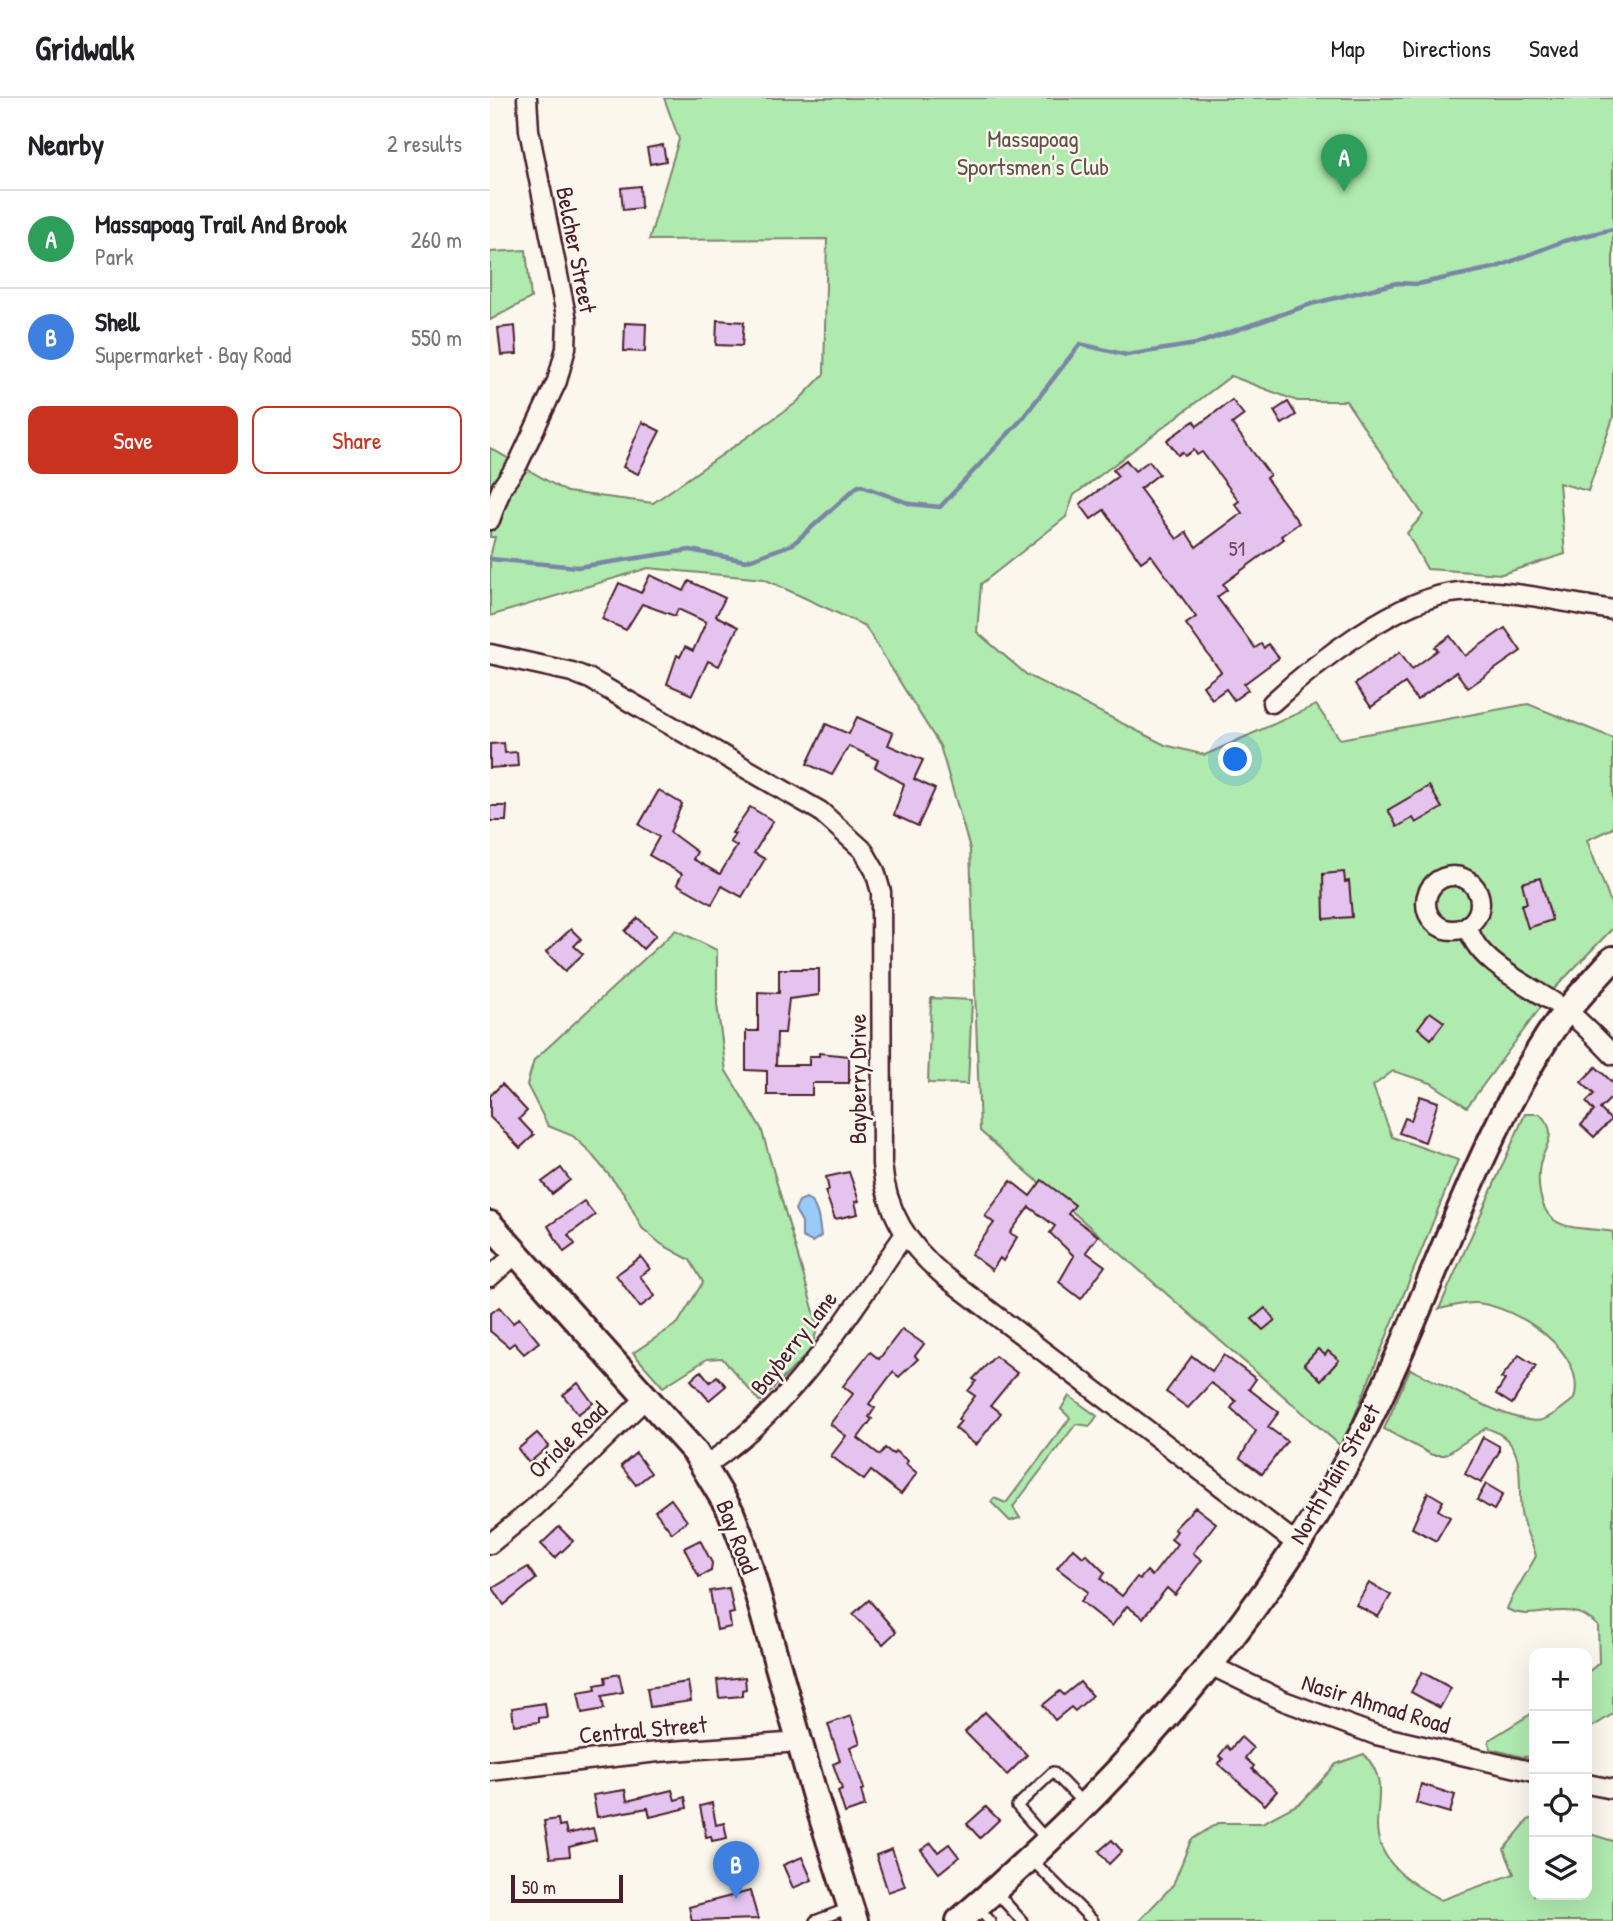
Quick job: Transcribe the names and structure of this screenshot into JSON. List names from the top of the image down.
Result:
{
  "streets": {
    "main road": ["North Main Street", "Bay Road"],
    "street": [
      "Belcher Street",
      "Bayberry Drive",
      "Bayberry Lane",
      "Oriole Road",
      "Nasir Ahmad Road",
      "Central Street"
    ]
  },
  "crossings": [
    ["Bayberry Drive", "Bayberry Lane"],
    ["Bayberry Drive", "North Main Street"],
    ["Bayberry Lane", "Bay Road"],
    ["Oriole Road", "Bay Road"],
    ["North Main Street", "Nasir Ahmad Road"],
    ["Bay Road", "Central Street"]
  ],
  "parks": ["Massapoag Sportsmen's Club"],
  "house_numbers": ["51"],
  "scale_bar": "50 m",
  "page": {
    "header": "Gridwalk",
    "nav": ["Map", "Directions", "Saved"],
    "heading": ["Nearby", "2 results"],
    "pins": ["A", "B"],
    "list": [
      {
        "mark": "A",
        "name": "Massapoag Trail And Brook",
        "note": "Park",
        "value": "260 m"
      },
      {
        "mark": "B",
        "name": "Shell",
        "note": "Supermarket · Bay Road",
        "value": "550 m"
      }
    ],
    "buttons": ["Save", "Share"],
    "map_buttons": ["+", "−"],
    "scale": "50 m"
  }
}
